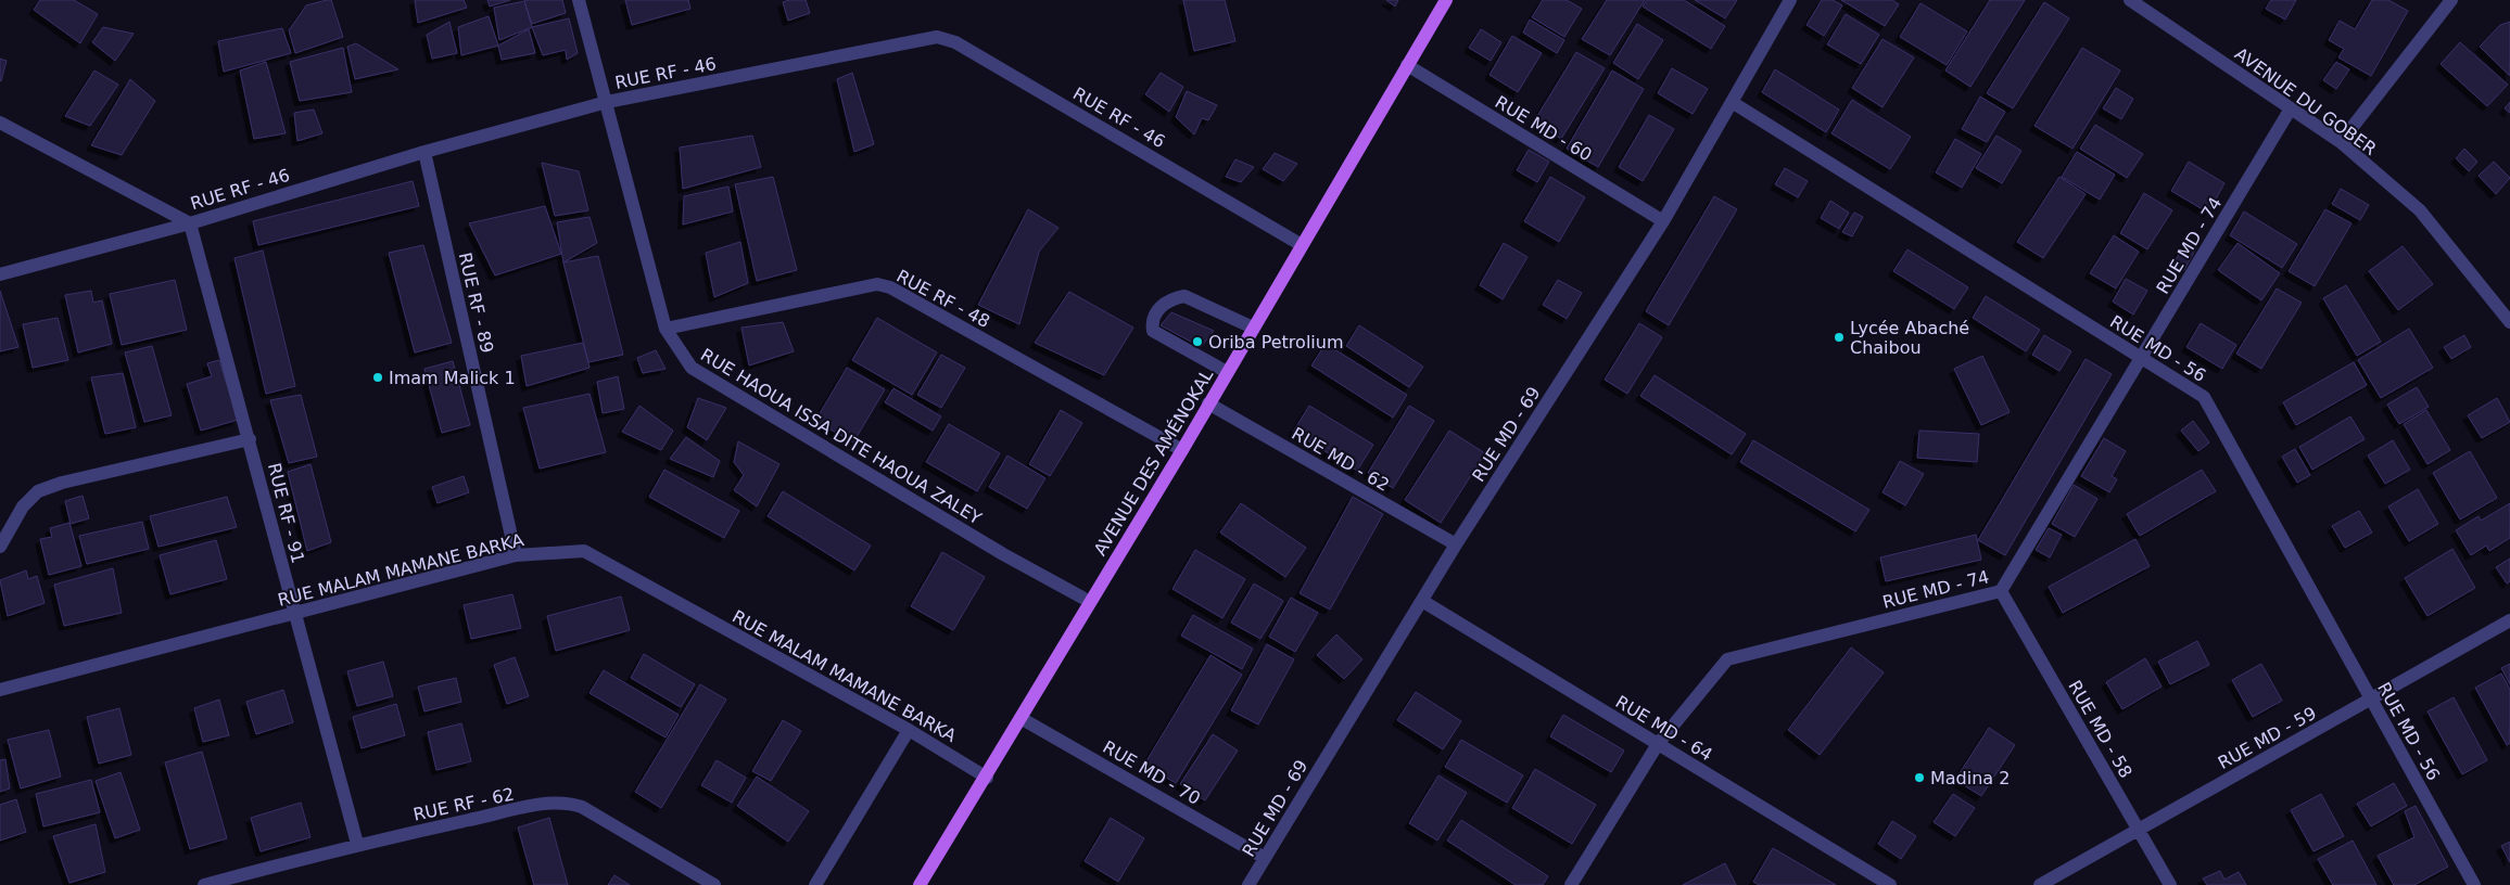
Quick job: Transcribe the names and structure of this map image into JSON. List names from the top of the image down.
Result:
{
  "streets": {
    "main road": ["AVENUE DES AMÉNOKAL"],
    "street": [
      "RUE RF - 46",
      "AVENUE DU GOBER",
      "RUE MD - 60",
      "RUE MD - 74",
      "RUE RF - 48",
      "RUE RF - 89",
      "RUE MD - 56",
      "RUE MD - 69",
      "RUE HAOUA ISSA DITE HAOUA ZALEY",
      "RUE MD - 62",
      "RUE RF - 91",
      "RUE MALAM MAMANE BARKA",
      "RUE MD - 64",
      "RUE MD - 58",
      "RUE MD - 59",
      "RUE MD - 70",
      "RUE RF - 62"
    ]
  },
  "crossings": [
    ["RUE RF - 46", "RUE RF - 89"],
    ["RUE RF - 46", "RUE HAOUA ISSA DITE HAOUA ZALEY"],
    ["RUE RF - 46", "AVENUE DES AMÉNOKAL"],
    ["RUE RF - 46", "RUE RF - 91"],
    ["AVENUE DU GOBER", "RUE MD - 74"],
    ["RUE MD - 60", "RUE MD - 69"],
    ["RUE MD - 60", "AVENUE DES AMÉNOKAL"],
    ["RUE MD - 74", "RUE MD - 56"],
    ["RUE MD - 74", "RUE MD - 64"],
    ["RUE MD - 74", "RUE MD - 58"],
    ["RUE RF - 48", "RUE HAOUA ISSA DITE HAOUA ZALEY"],
    ["RUE RF - 48", "AVENUE DES AMÉNOKAL"],
    ["RUE RF - 89", "RUE MALAM MAMANE BARKA"],
    ["RUE MD - 56", "RUE MD - 69"],
    ["RUE MD - 56", "RUE MD - 59"],
    ["RUE MD - 69", "RUE MD - 62"],
    ["RUE MD - 69", "RUE MD - 64"],
    ["RUE MD - 69", "RUE MD - 70"],
    ["RUE MD - 62", "AVENUE DES AMÉNOKAL"],
    ["AVENUE DES AMÉNOKAL", "RUE MALAM MAMANE BARKA"],
    ["AVENUE DES AMÉNOKAL", "RUE MD - 70"],
    ["RUE RF - 91", "RUE MALAM MAMANE BARKA"],
    ["RUE RF - 91", "RUE RF - 62"],
    ["RUE MD - 58", "RUE MD - 59"]
  ],
  "places": [
    "Lycée Abaché Chaibou",
    "Oriba Petrolium",
    "Imam Malick 1",
    "Madina 2"
  ]
}
